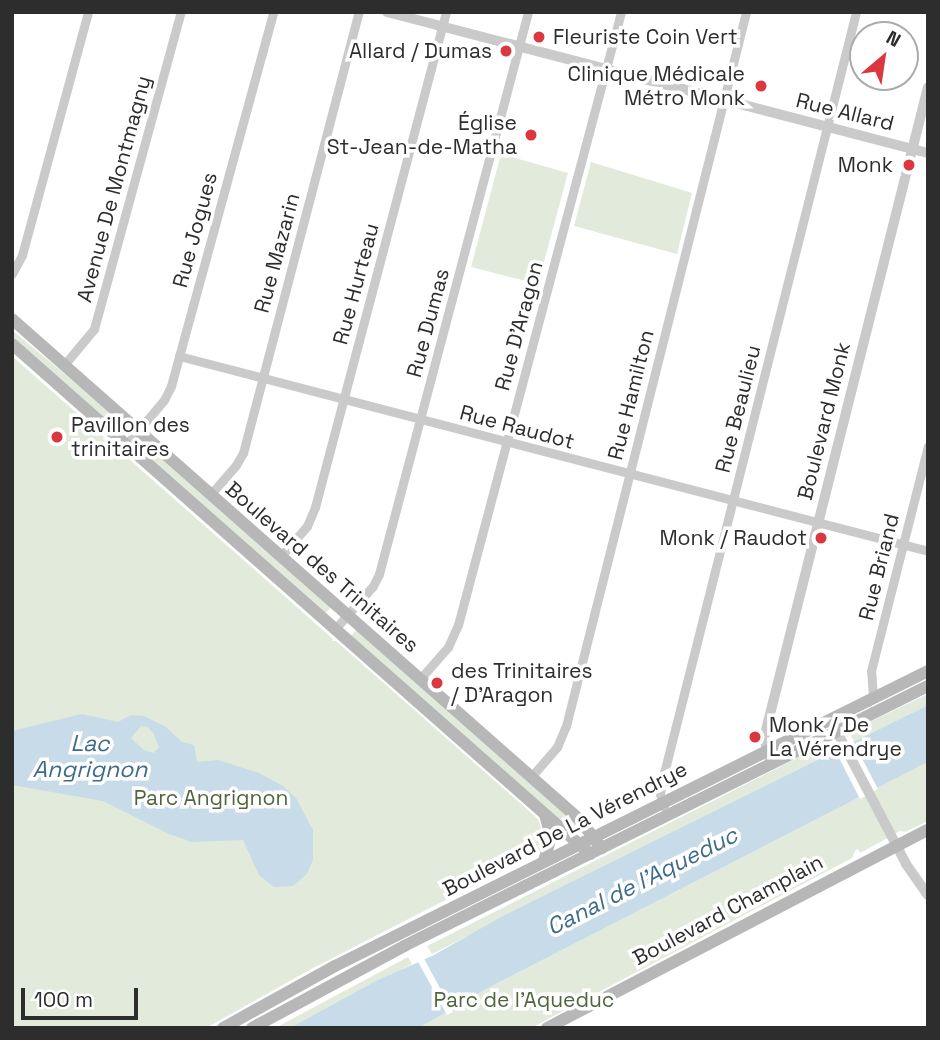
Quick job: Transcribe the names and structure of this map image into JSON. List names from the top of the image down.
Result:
{
  "streets": {
    "main road": ["Boulevard des Trinitaires", "Boulevard De La Vérendrye", "Boulevard Champlain"],
    "street": [
      "Rue Allard",
      "Avenue De Montmagny",
      "Rue Jogues",
      "Rue Mazarin",
      "Rue Hurteau",
      "Rue Dumas",
      "Rue D'Aragon",
      "Rue Hamilton",
      "Rue Beaulieu",
      "Boulevard Monk",
      "Rue Raudot",
      "Rue Briand"
    ]
  },
  "crossings": [
    ["Rue Allard", "Rue Hurteau"],
    ["Rue Allard", "Rue Dumas"],
    ["Rue Allard", "Rue D'Aragon"],
    ["Rue Allard", "Rue Hamilton"],
    ["Rue Allard", "Rue Beaulieu"],
    ["Rue Allard", "Boulevard Monk"],
    ["Avenue De Montmagny", "Boulevard des Trinitaires"],
    ["Rue Jogues", "Rue Raudot"],
    ["Rue Jogues", "Boulevard des Trinitaires"],
    ["Rue Mazarin", "Rue Raudot"],
    ["Rue Mazarin", "Boulevard des Trinitaires"],
    ["Rue Hurteau", "Rue Raudot"],
    ["Rue Hurteau", "Boulevard des Trinitaires"],
    ["Rue Dumas", "Rue Raudot"],
    ["Rue Dumas", "Boulevard des Trinitaires"],
    ["Rue D'Aragon", "Rue Raudot"],
    ["Rue D'Aragon", "Boulevard des Trinitaires"],
    ["Rue Hamilton", "Rue Raudot"],
    ["Rue Hamilton", "Boulevard des Trinitaires"],
    ["Rue Beaulieu", "Rue Raudot"],
    ["Rue Beaulieu", "Boulevard De La Vérendrye"],
    ["Boulevard Monk", "Rue Raudot"],
    ["Boulevard Monk", "Boulevard De La Vérendrye"],
    ["Rue Raudot", "Rue Briand"],
    ["Boulevard des Trinitaires", "Boulevard De La Vérendrye"],
    ["Rue Briand", "Boulevard De La Vérendrye"]
  ],
  "water": ["Lac Angrignon", "Canal de l'Aqueduc"],
  "parks": ["Parc Angrignon", "Parc de l'Aqueduc"],
  "places": [
    "Fleuriste Coin Vert",
    "Allard / Dumas",
    "Clinique Médicale Métro Monk",
    "Église St-Jean-de-Matha",
    "Monk",
    "Pavillon des trinitaires",
    "Monk / Raudot",
    "des Trinitaires / D'Aragon",
    "Monk / De La Vérendrye"
  ],
  "scale_bar": "100 m",
  "north": "top right"
}
